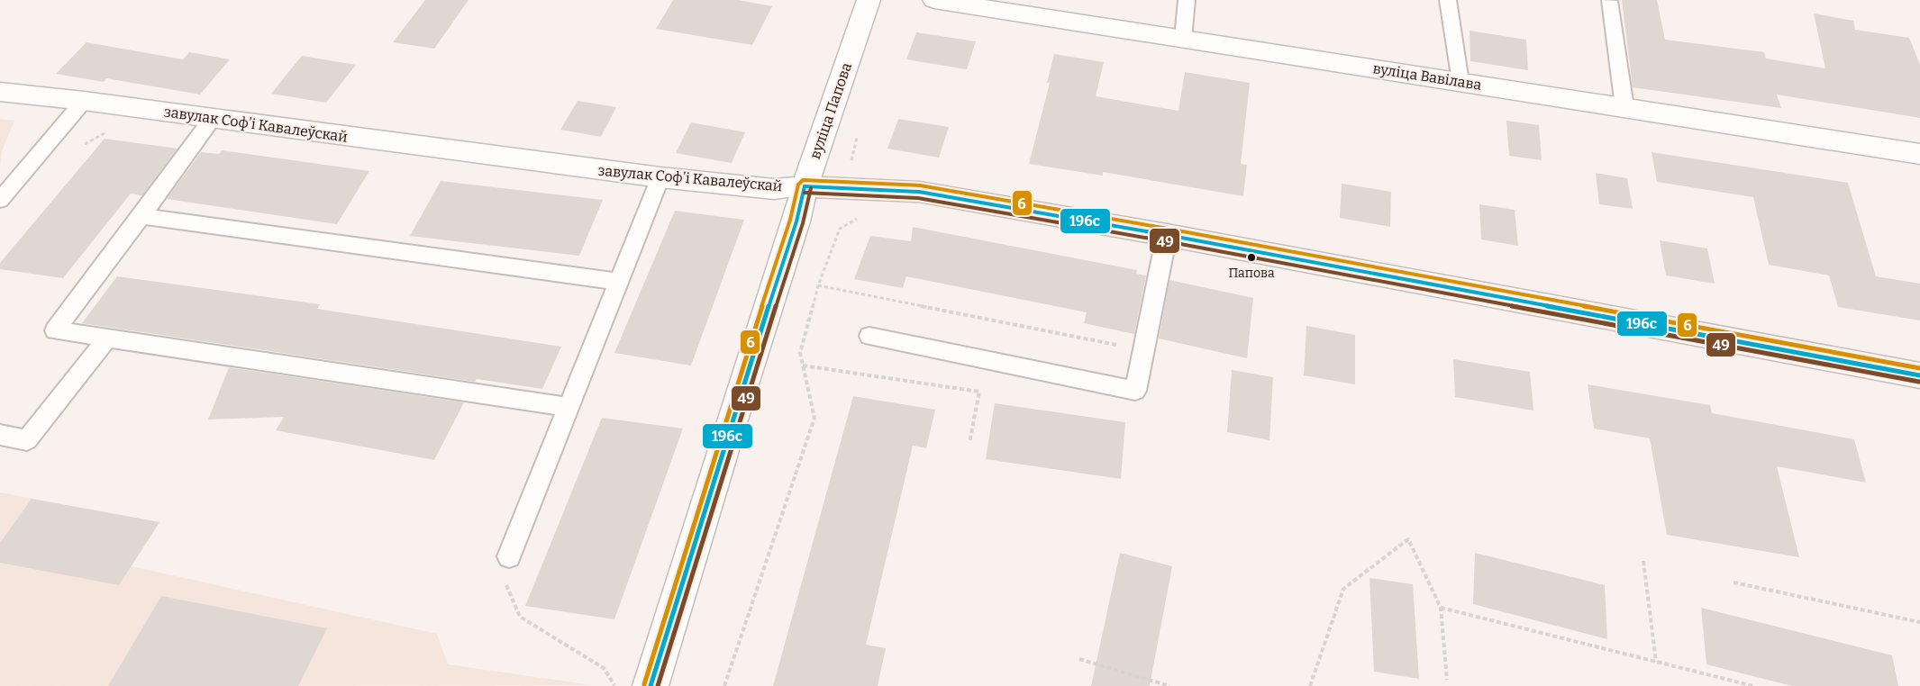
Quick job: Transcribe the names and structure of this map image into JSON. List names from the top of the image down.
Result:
{
  "streets": {
    "street": ["вуліца Вавілава", "вуліца Папова", "завулак Софʼі Кавалеўскай"]
  },
  "crossings": [
    ["вуліца Папова", "завулак Софʼі Кавалеўскай"]
  ],
  "places": ["Папова"],
  "lines": ["transit line 6", "transit line 196с", "transit line 49"]
}
